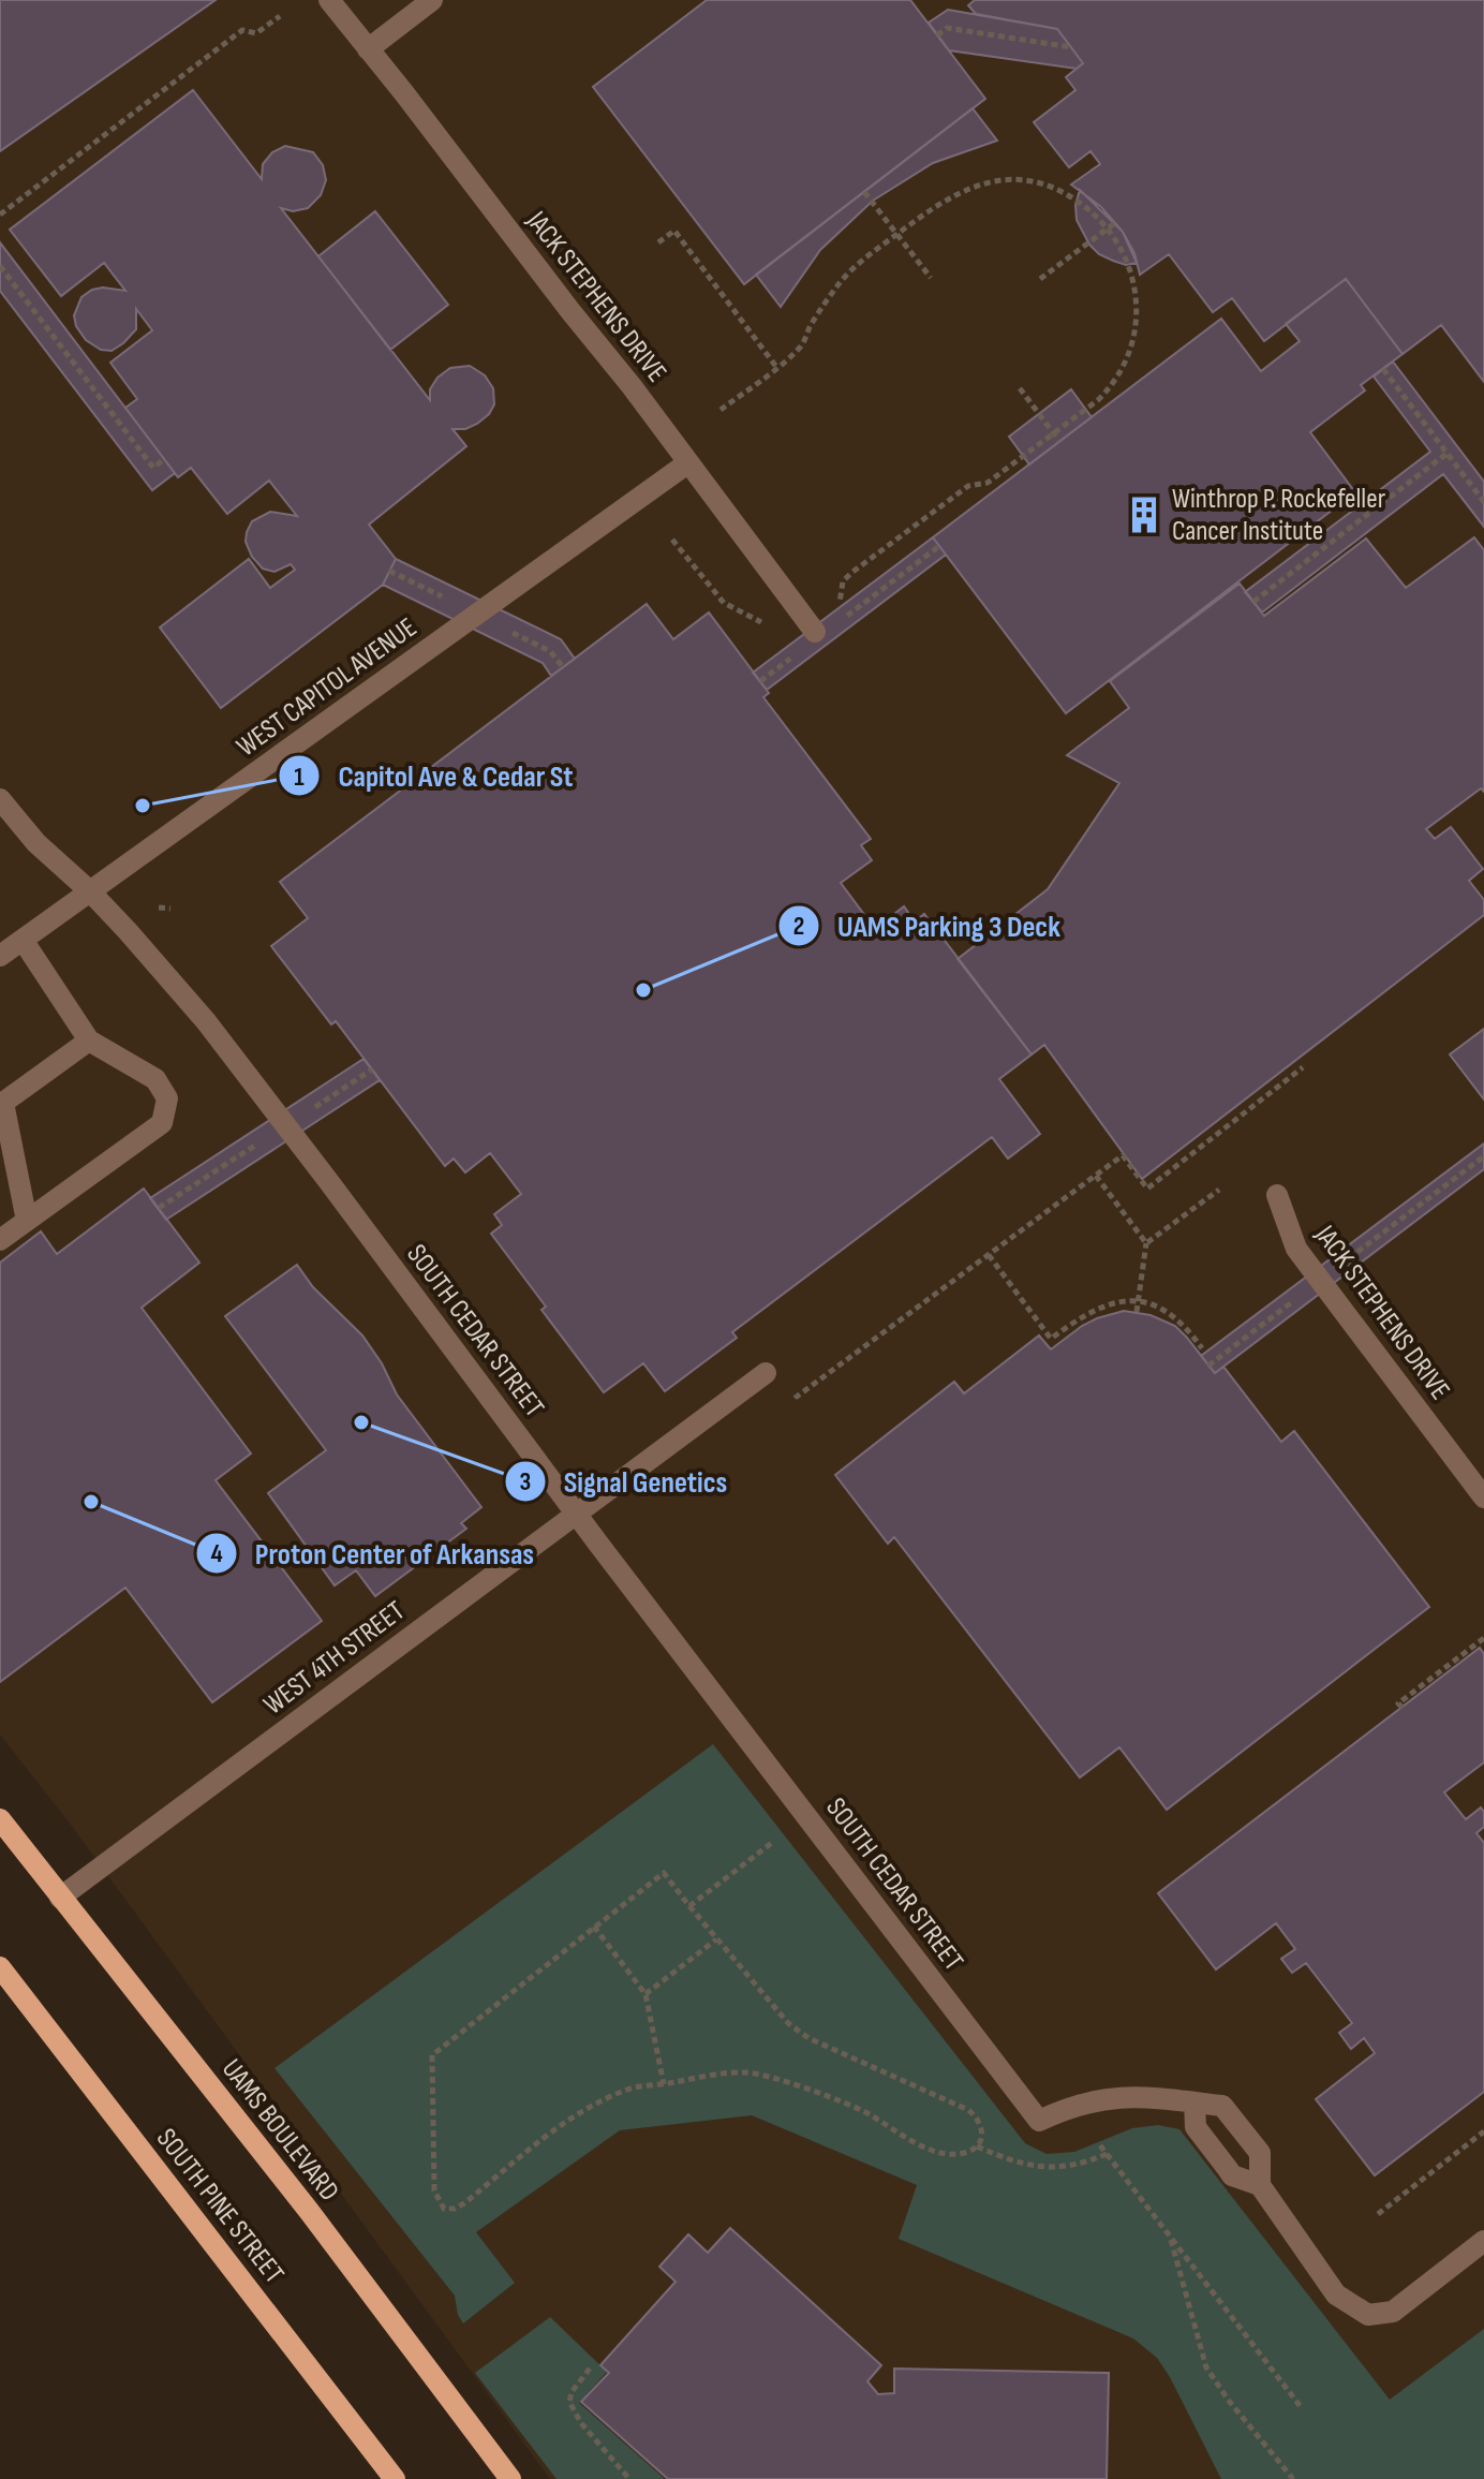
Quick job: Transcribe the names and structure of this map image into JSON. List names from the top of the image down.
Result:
{
  "streets": {
    "main road": ["UAMS BOULEVARD", "SOUTH PINE STREET"],
    "street": [
      "JACK STEPHENS DRIVE",
      "WEST CAPITOL AVENUE",
      "SOUTH CEDAR STREET",
      "WEST 4TH STREET"
    ]
  },
  "crossings": [
    ["JACK STEPHENS DRIVE", "WEST CAPITOL AVENUE"],
    ["WEST CAPITOL AVENUE", "SOUTH CEDAR STREET"],
    ["SOUTH CEDAR STREET", "WEST 4TH STREET"],
    ["WEST 4TH STREET", "UAMS BOULEVARD"]
  ],
  "places": {
    "building": ["Winthrop P. Rockefeller Cancer Institute"],
    "other": [
      "Capitol Ave & Cedar St",
      "UAMS Parking 3 Deck",
      "Signal Genetics",
      "Proton Center of Arkansas"
    ]
  }
}
